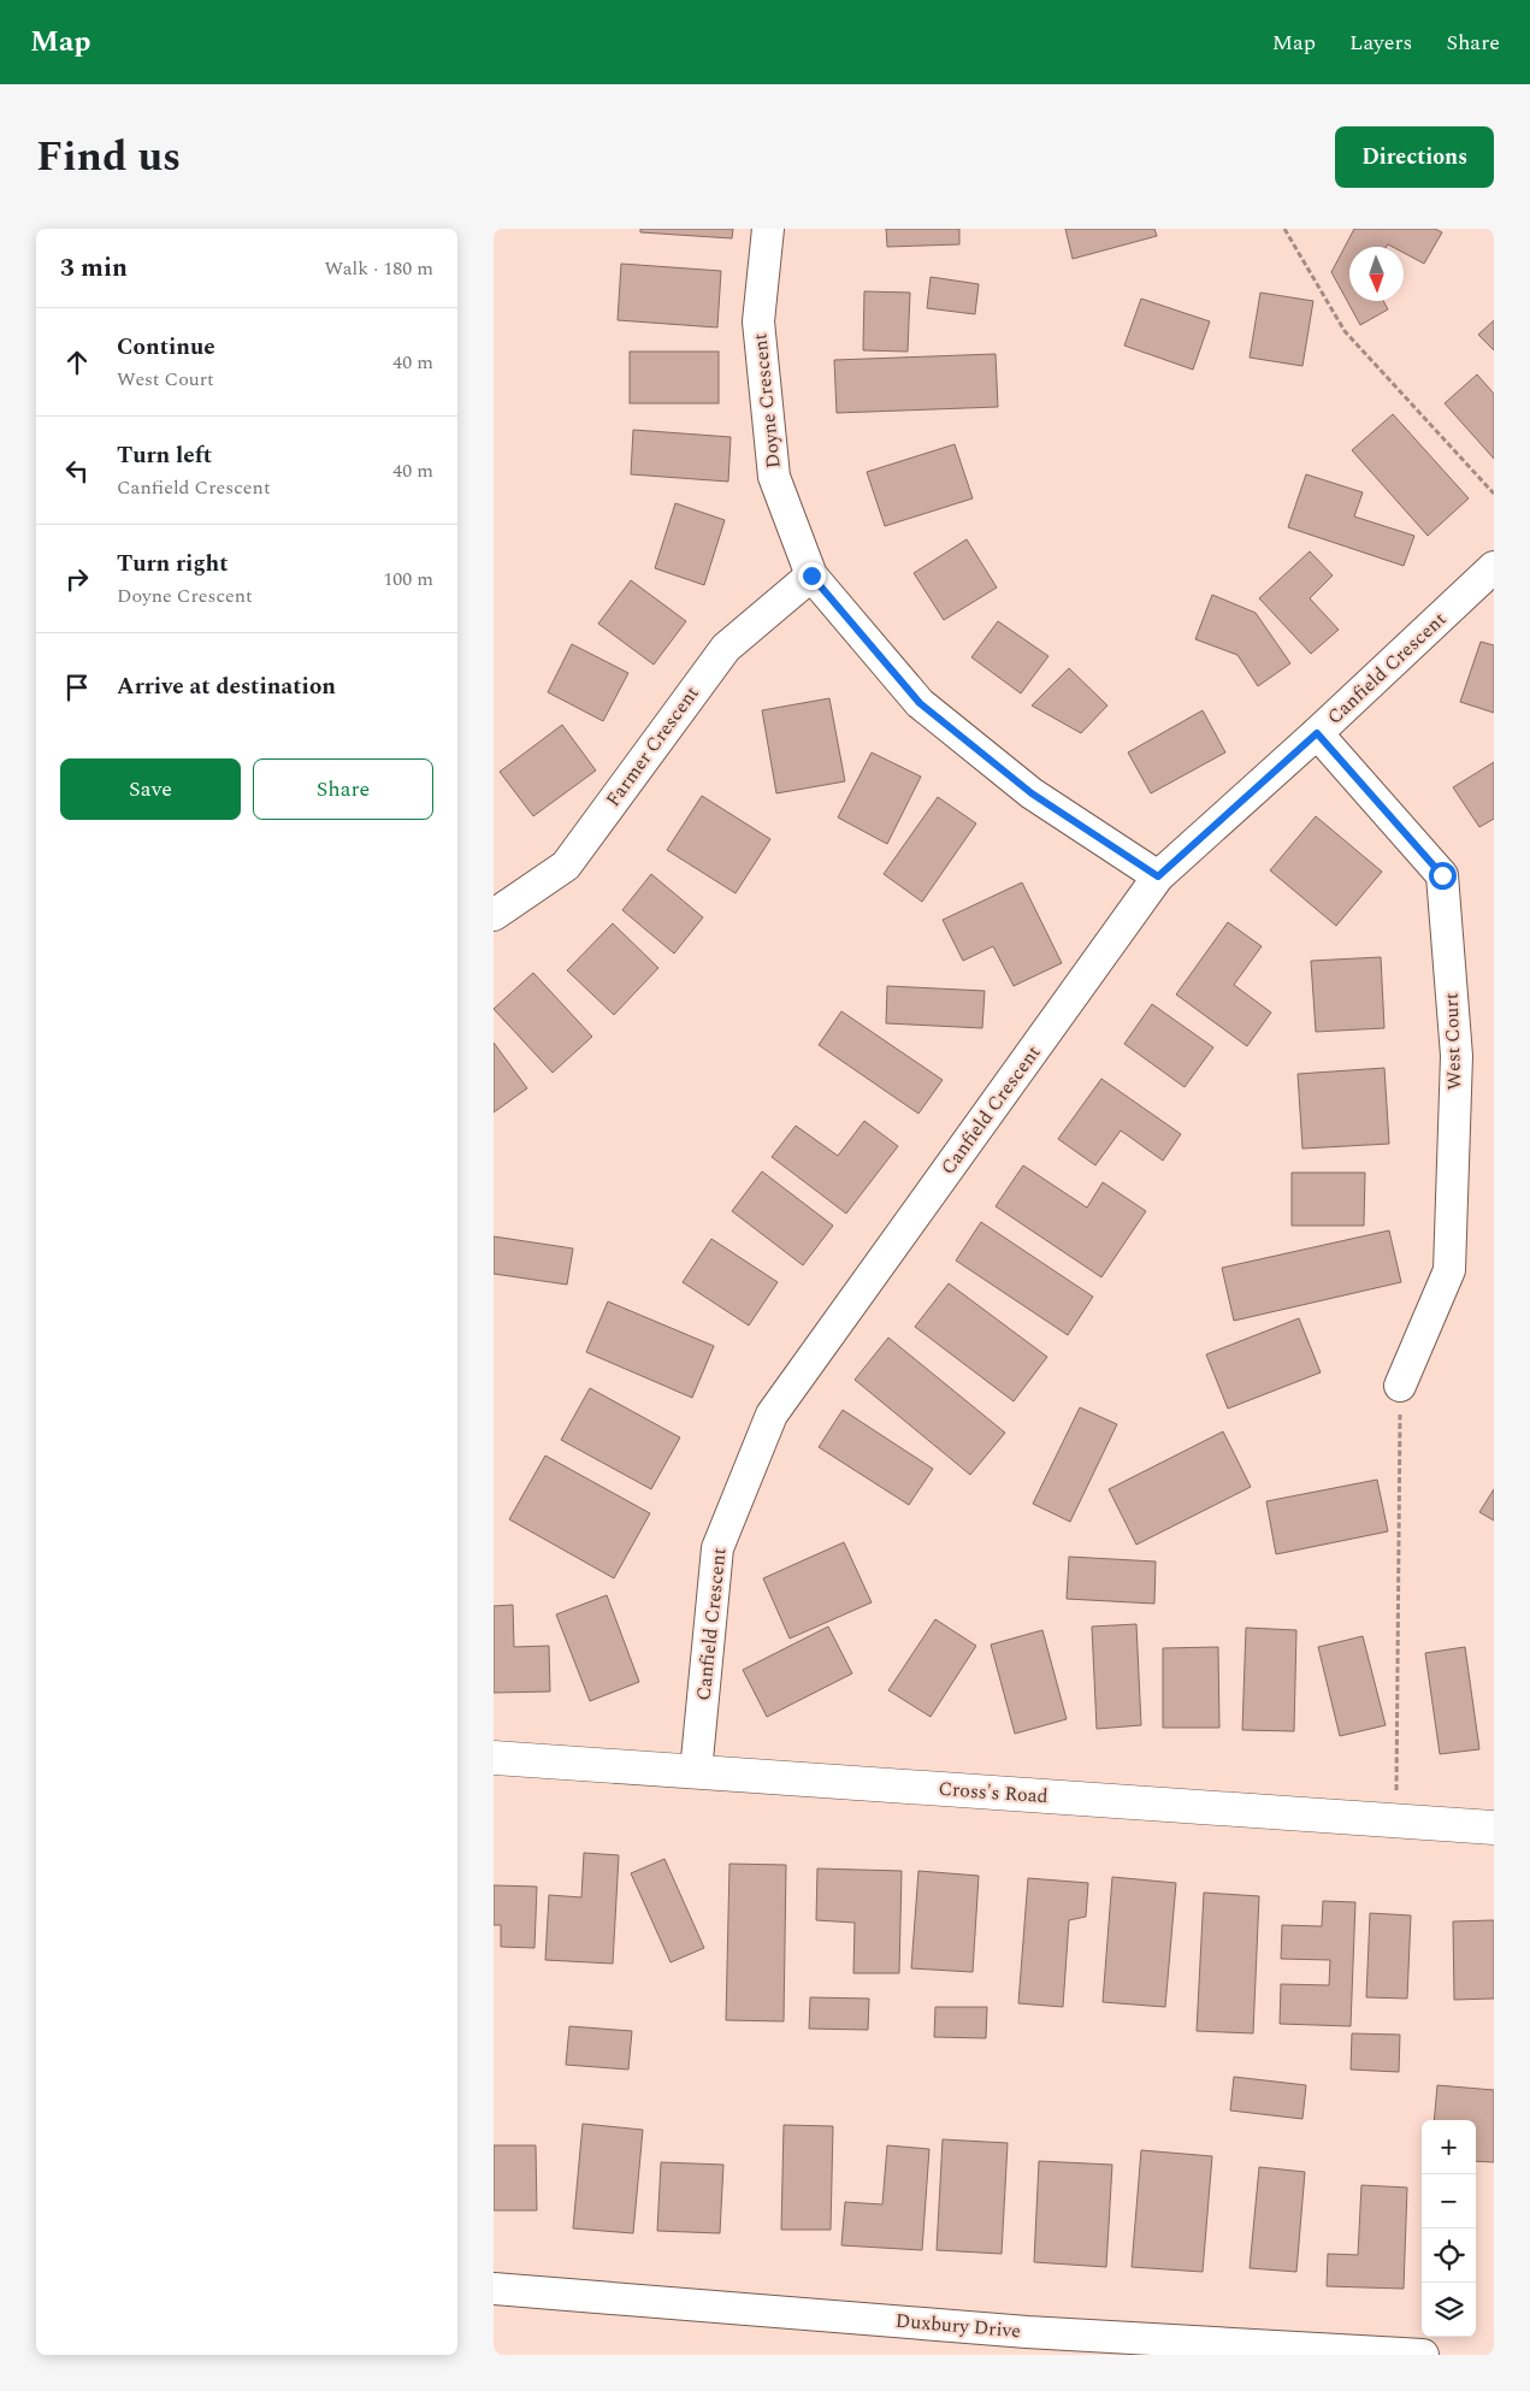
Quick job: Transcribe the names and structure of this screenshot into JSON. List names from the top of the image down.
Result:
{
  "streets": {
    "street": [
      "Doyne Crescent",
      "Canfield Crescent",
      "Farmer Crescent",
      "West Court",
      "Cross's Road",
      "Duxbury Drive"
    ]
  },
  "crossings": [
    ["Doyne Crescent", "Canfield Crescent"],
    ["Doyne Crescent", "Farmer Crescent"],
    ["Canfield Crescent", "West Court"],
    ["Canfield Crescent", "Cross's Road"]
  ],
  "north": "bottom",
  "page": {
    "header": "Map",
    "nav": ["Map", "Layers", "Share"],
    "title": "Find us",
    "buttons": [
      "Directions",
      ["Save", "Share"]
    ],
    "heading": ["3 min", "Walk · 180 m"],
    "list": [
      ["Continue", "West Court", "40 m"],
      ["Turn left", "Canfield Crescent", "40 m"],
      ["Turn right", "Doyne Crescent", "100 m"],
      "Arrive at destination"
    ],
    "map_buttons": ["+", "−"]
  }
}
